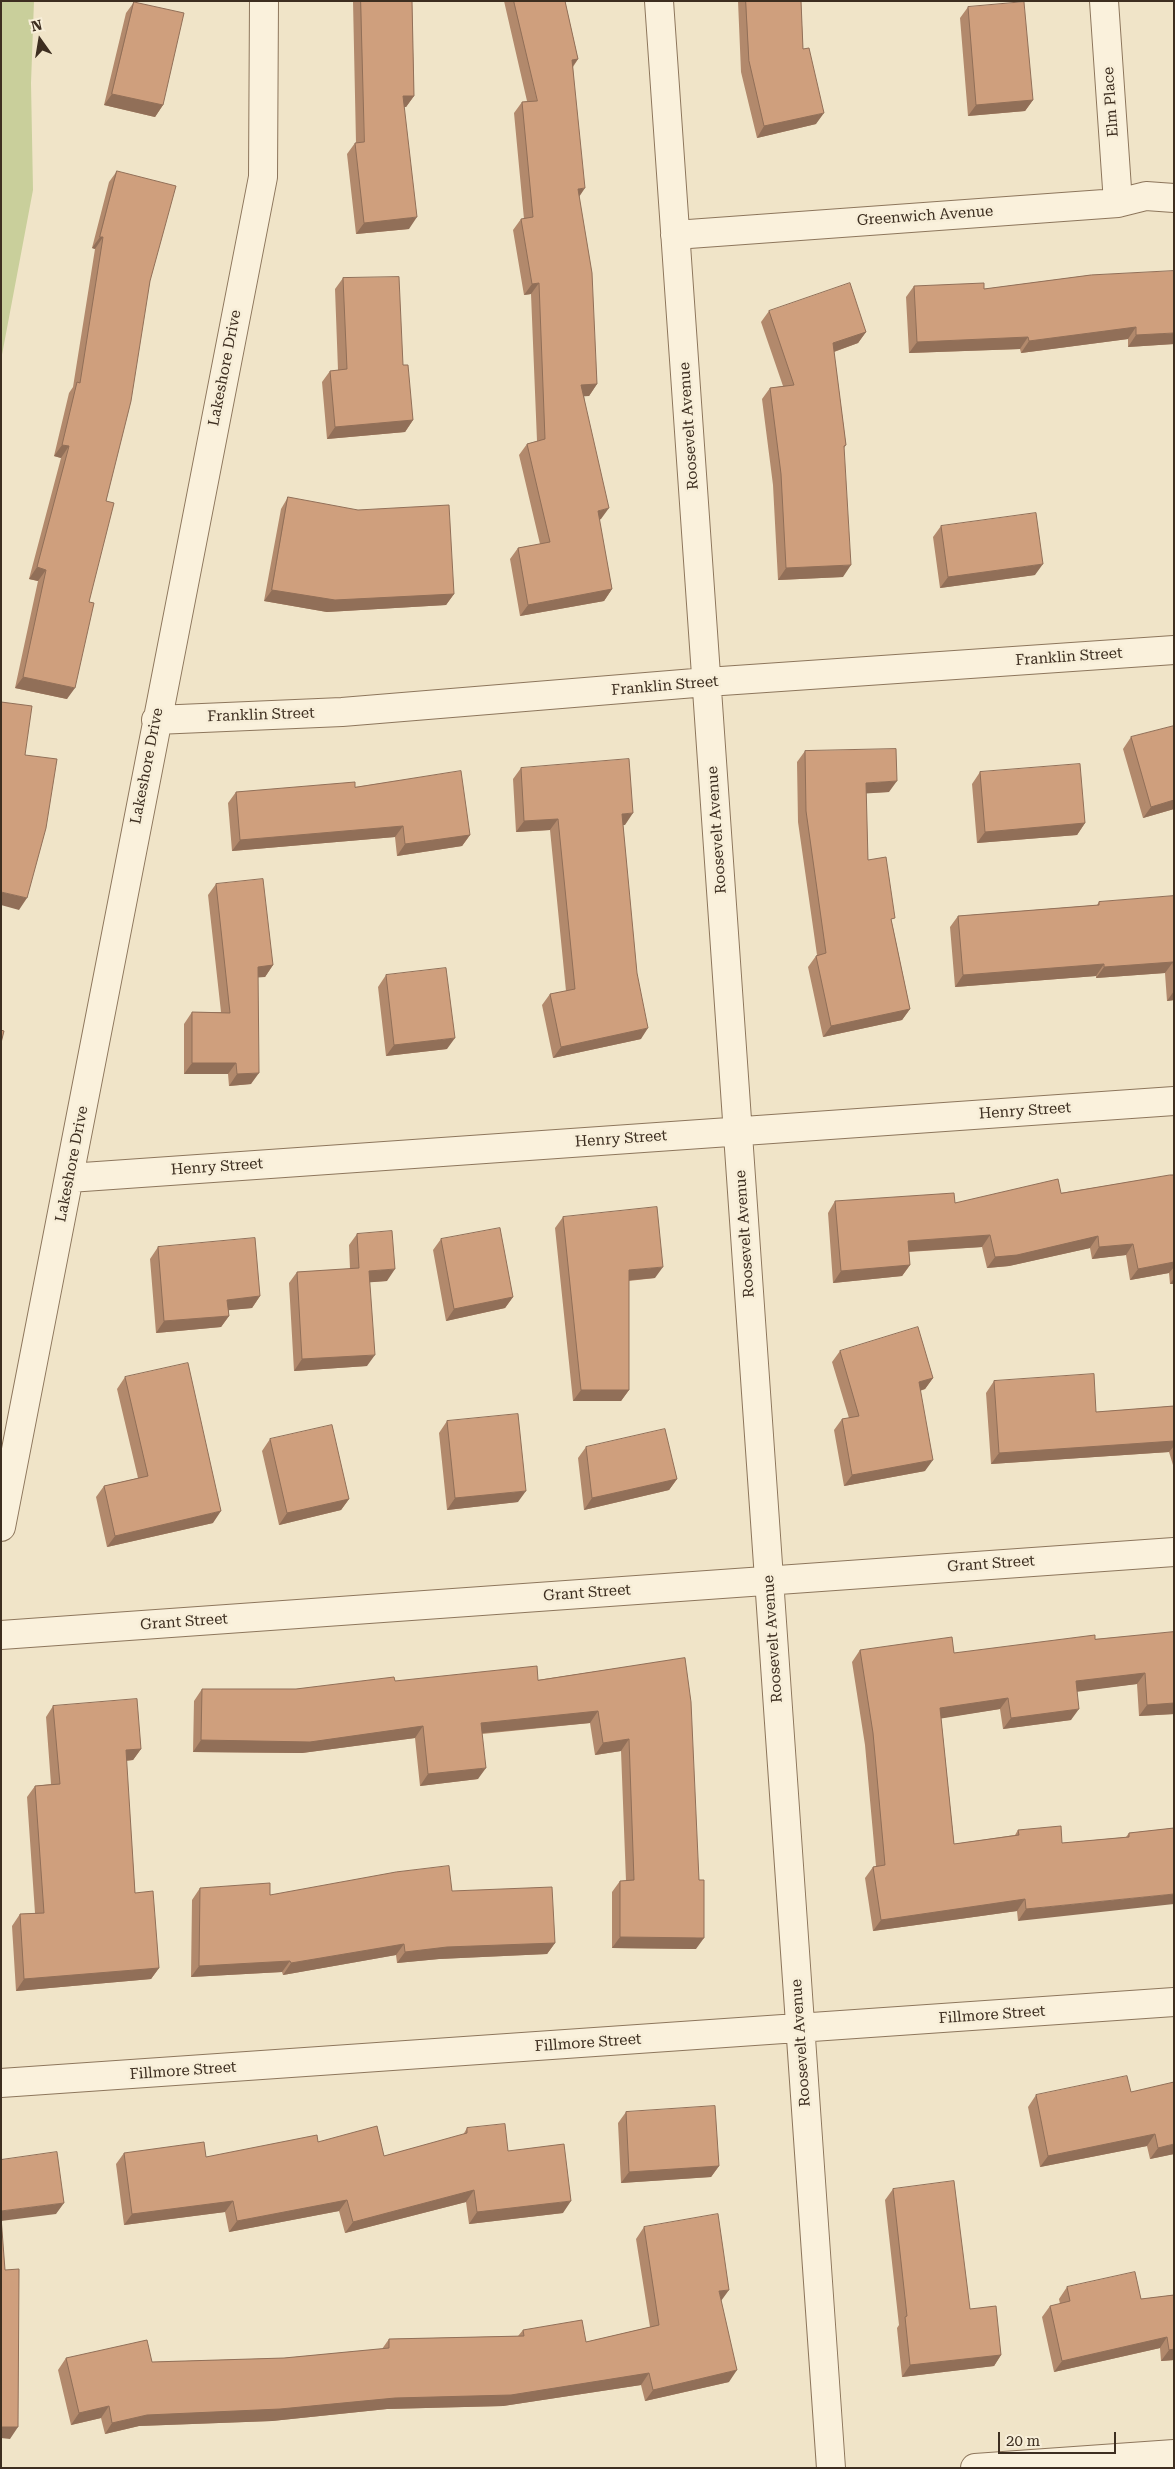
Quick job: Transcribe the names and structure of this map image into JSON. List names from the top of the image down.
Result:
{
  "streets": {
    "street": [
      "Elm Place",
      "Greenwich Avenue",
      "Lakeshore Drive",
      "Roosevelt Avenue",
      "Franklin Street",
      "Henry Street",
      "Grant Street",
      "Fillmore Street"
    ]
  },
  "crossings": [
    ["Elm Place", "Greenwich Avenue"],
    ["Greenwich Avenue", "Roosevelt Avenue"],
    ["Lakeshore Drive", "Franklin Street"],
    ["Lakeshore Drive", "Henry Street"],
    ["Roosevelt Avenue", "Franklin Street"],
    ["Roosevelt Avenue", "Henry Street"],
    ["Roosevelt Avenue", "Grant Street"],
    ["Roosevelt Avenue", "Fillmore Street"]
  ],
  "scale_bar": "20 m",
  "north": "top"
}
